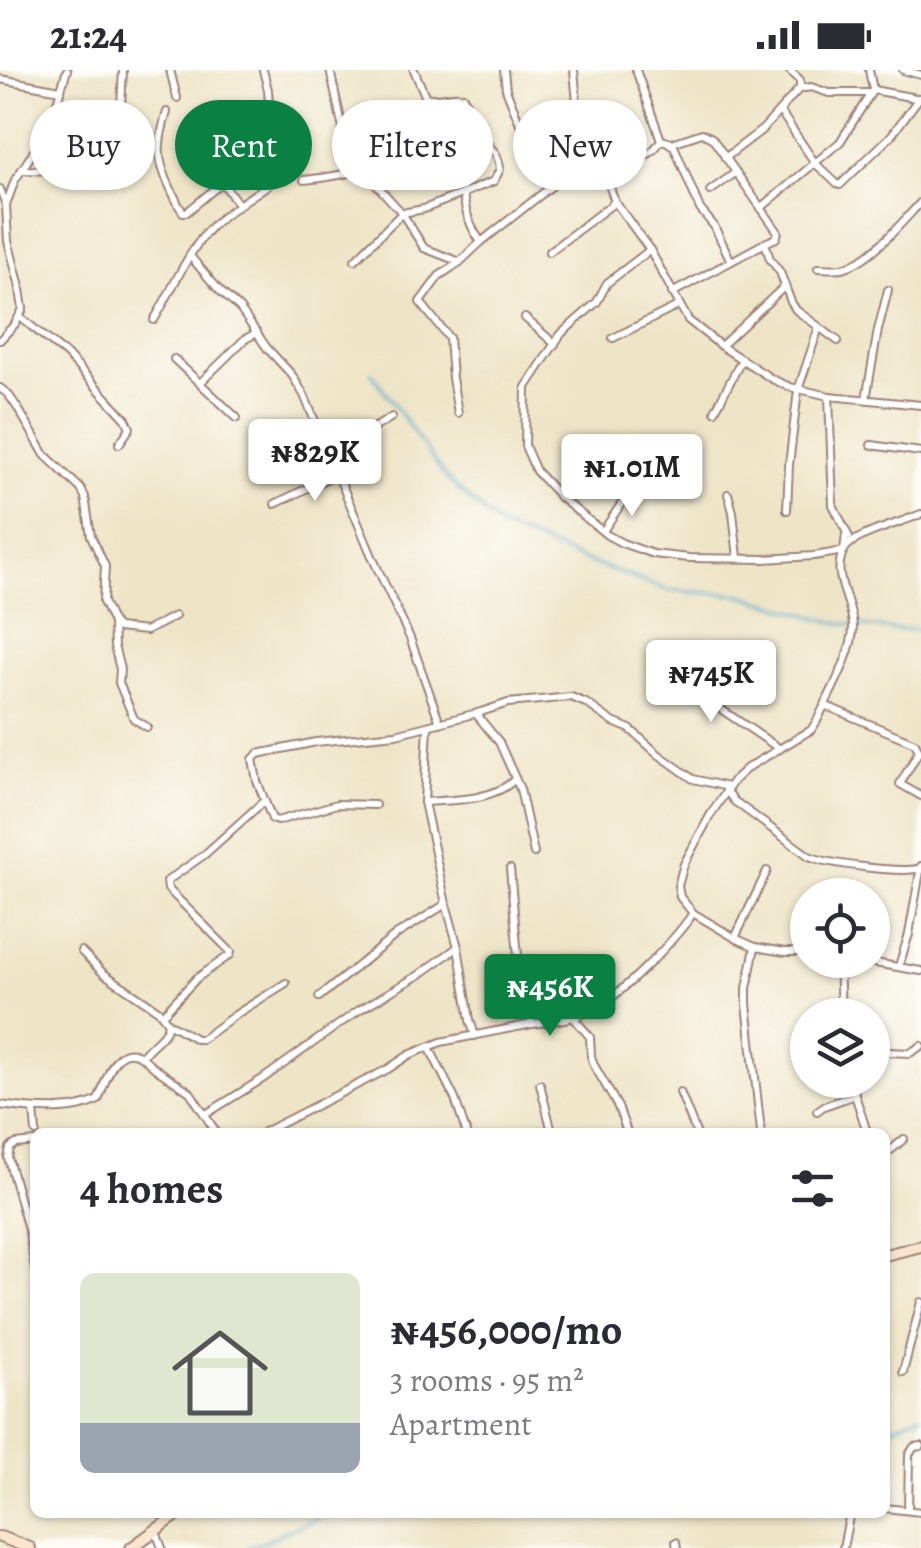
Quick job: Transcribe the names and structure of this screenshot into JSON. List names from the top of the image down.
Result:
{
  "page": {
    "status": "21:24",
    "chip": [
      "Buy",
      "Rent",
      "Filters",
      "New"
    ],
    "price": [
      "₦829K",
      "₦1.01M",
      "₦745K",
      "₦456K"
    ],
    "heading": "4 homes",
    "list": [
      {
        "name": "₦456,000/mo",
        "note": "3 rooms · 95 m² · Apartment"
      }
    ]
  }
}
